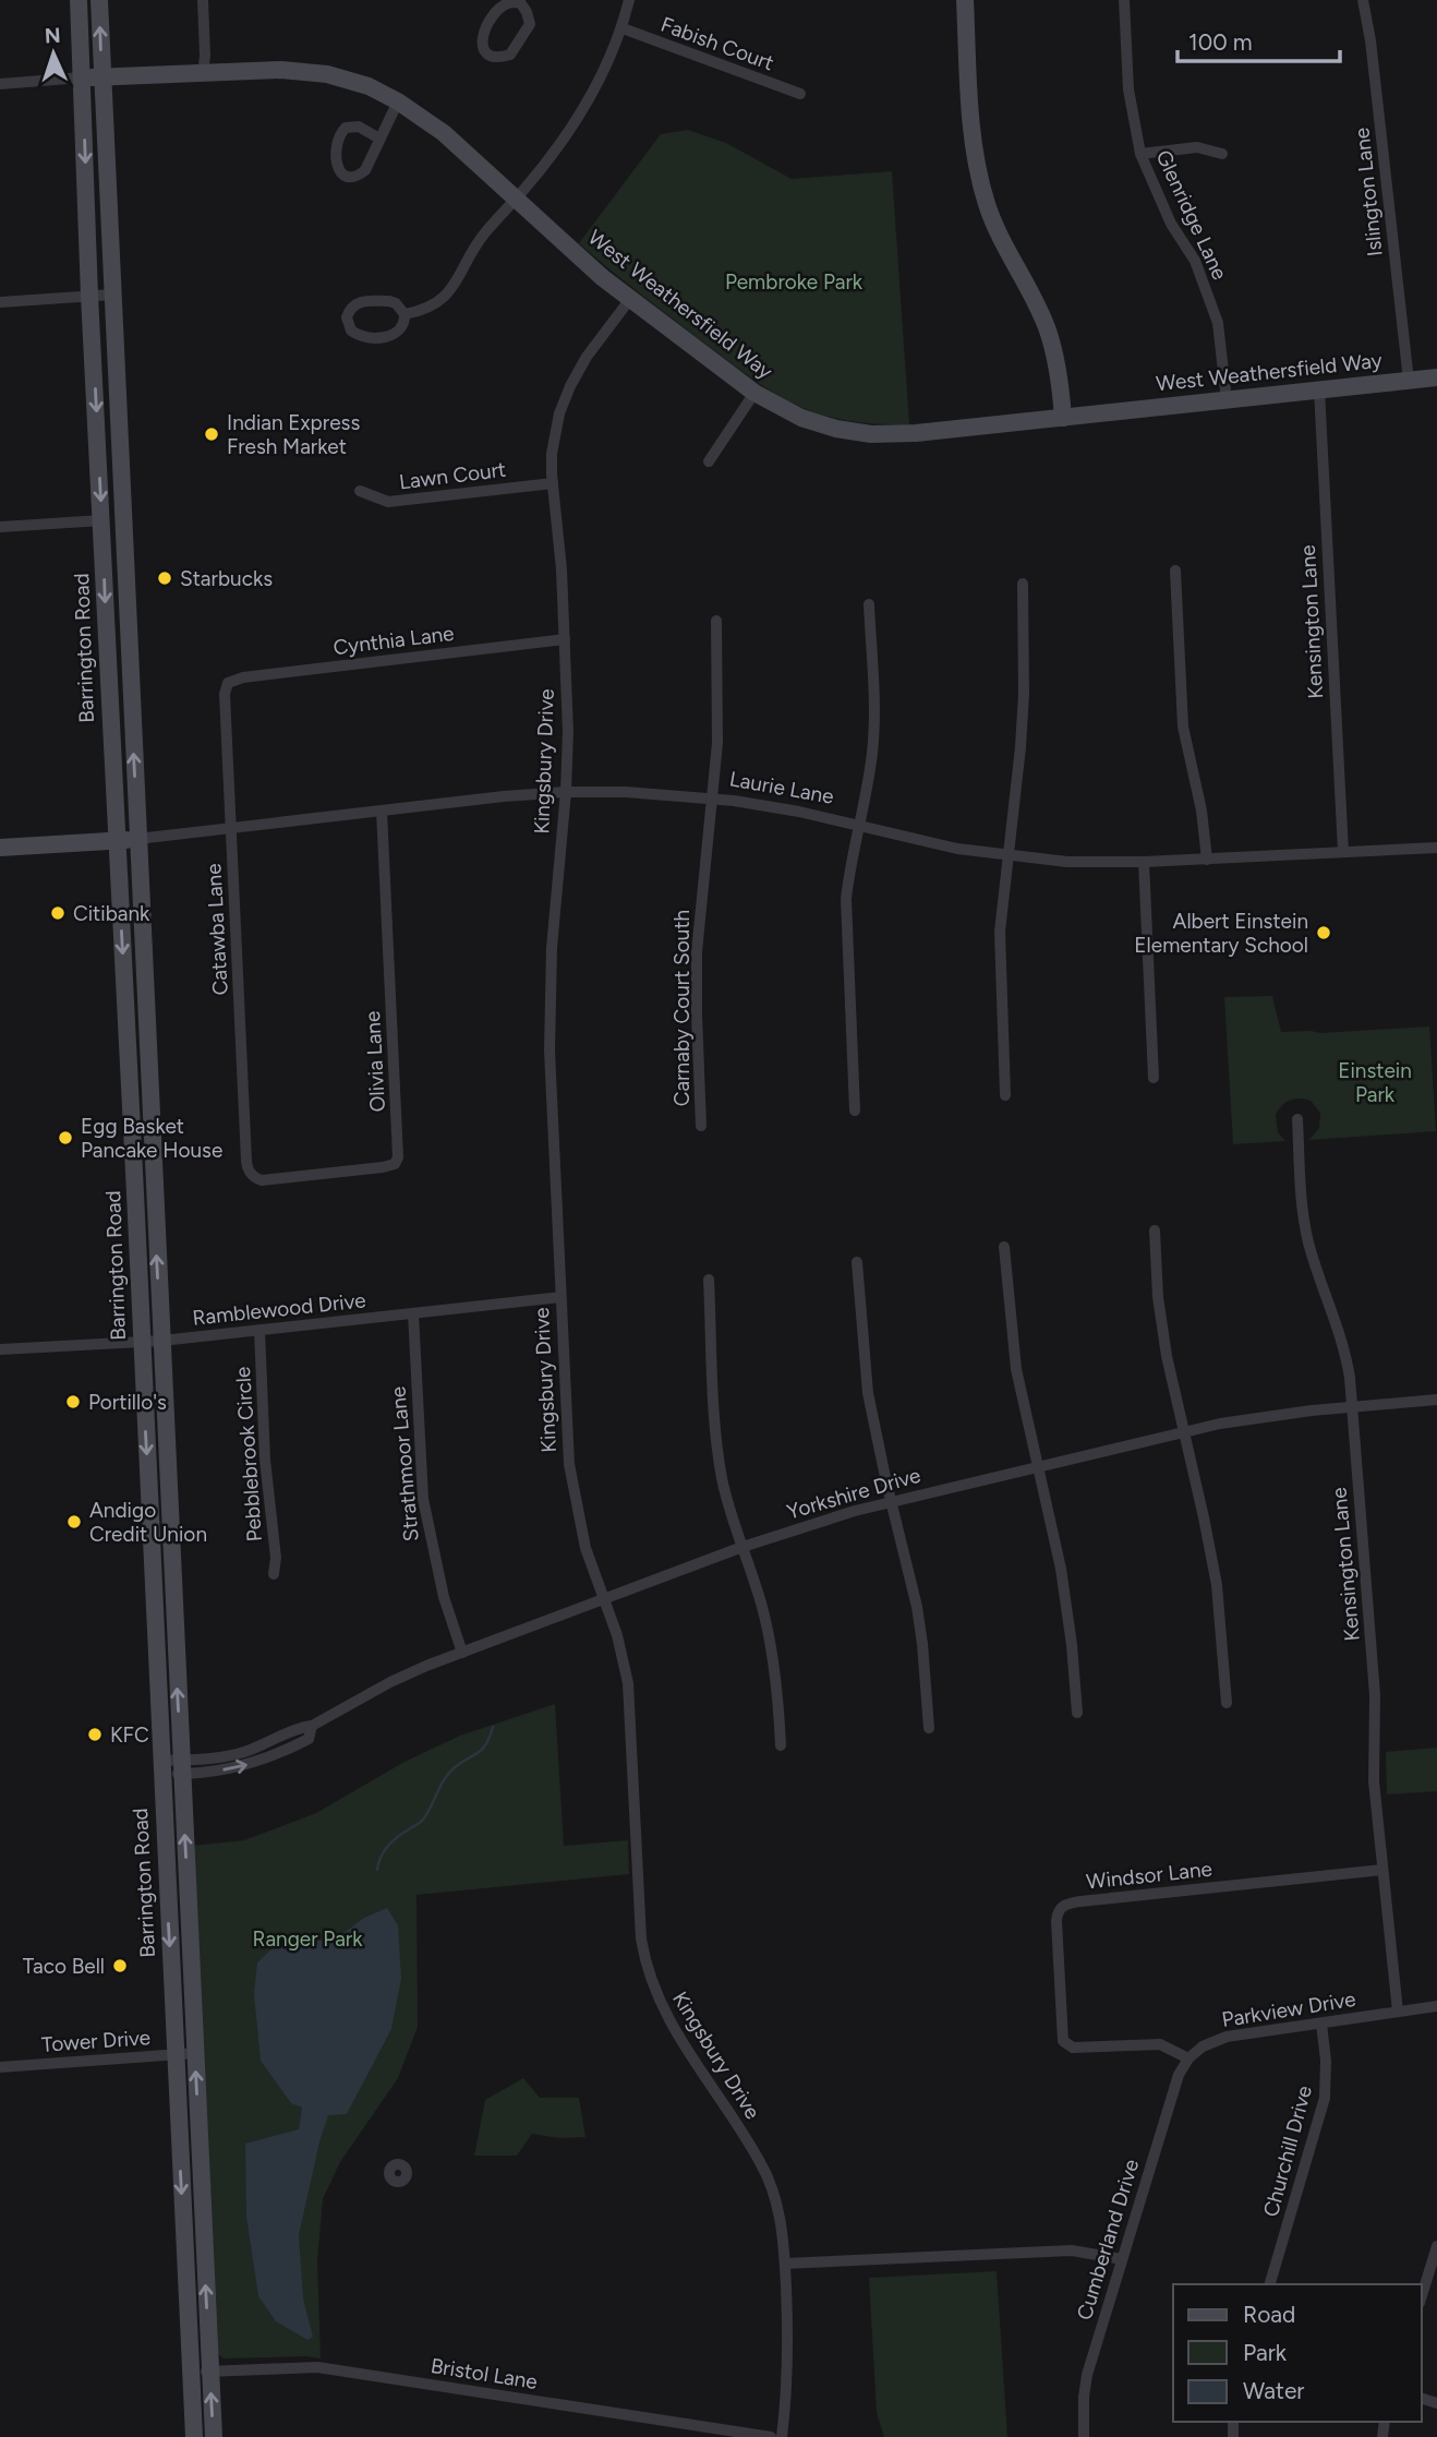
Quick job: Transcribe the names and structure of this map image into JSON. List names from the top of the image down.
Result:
{
  "streets": {
    "main road": ["West Weathersfield Way", "Barrington Road", "Laurie Lane"],
    "street": [
      "Fabish Court",
      "Islington Lane",
      "Glenridge Lane",
      "Lawn Court",
      "Kensington Lane",
      "Cynthia Lane",
      "Kingsbury Drive",
      "Catawba Lane",
      "Carnaby Court South",
      "Olivia Lane",
      "Ramblewood Drive",
      "Pebblebrook Circle",
      "Strathmoor Lane",
      "Yorkshire Drive",
      "Windsor Lane",
      "Parkview Drive",
      "Tower Drive",
      "Churchill Drive",
      "Cumberland Drive",
      "Bristol Lane"
    ]
  },
  "crossings": [
    ["Islington Lane", "West Weathersfield Way"],
    ["Glenridge Lane", "West Weathersfield Way"],
    ["West Weathersfield Way", "Kensington Lane"],
    ["West Weathersfield Way", "Barrington Road"],
    ["West Weathersfield Way", "Kingsbury Drive"],
    ["Lawn Court", "Kingsbury Drive"],
    ["Kensington Lane", "Laurie Lane"],
    ["Kensington Lane", "Yorkshire Drive"],
    ["Kensington Lane", "Windsor Lane"],
    ["Kensington Lane", "Parkview Drive"],
    ["Cynthia Lane", "Kingsbury Drive"],
    ["Cynthia Lane", "Catawba Lane"],
    ["Barrington Road", "Laurie Lane"],
    ["Barrington Road", "Ramblewood Drive"],
    ["Barrington Road", "Yorkshire Drive"],
    ["Barrington Road", "Tower Drive"],
    ["Barrington Road", "Bristol Lane"],
    ["Kingsbury Drive", "Laurie Lane"],
    ["Kingsbury Drive", "Ramblewood Drive"],
    ["Kingsbury Drive", "Yorkshire Drive"],
    ["Laurie Lane", "Catawba Lane"],
    ["Laurie Lane", "Carnaby Court South"],
    ["Laurie Lane", "Olivia Lane"],
    ["Catawba Lane", "Olivia Lane"],
    ["Ramblewood Drive", "Pebblebrook Circle"],
    ["Ramblewood Drive", "Strathmoor Lane"],
    ["Strathmoor Lane", "Yorkshire Drive"],
    ["Windsor Lane", "Parkview Drive"],
    ["Windsor Lane", "Cumberland Drive"],
    ["Parkview Drive", "Churchill Drive"],
    ["Parkview Drive", "Cumberland Drive"]
  ],
  "parks": ["Pembroke Park", "Einstein Park", "Ranger Park"],
  "places": [
    "Indian Express Fresh Market",
    "Starbucks",
    "Citibank",
    "Albert Einstein Elementary School",
    "Egg Basket Pancake House",
    "Portillo's",
    "Andigo Credit Union",
    "KFC",
    "Taco Bell"
  ],
  "legend": ["Road", "Park", "Water"],
  "scale_bar": "100 m",
  "north": "top"
}
